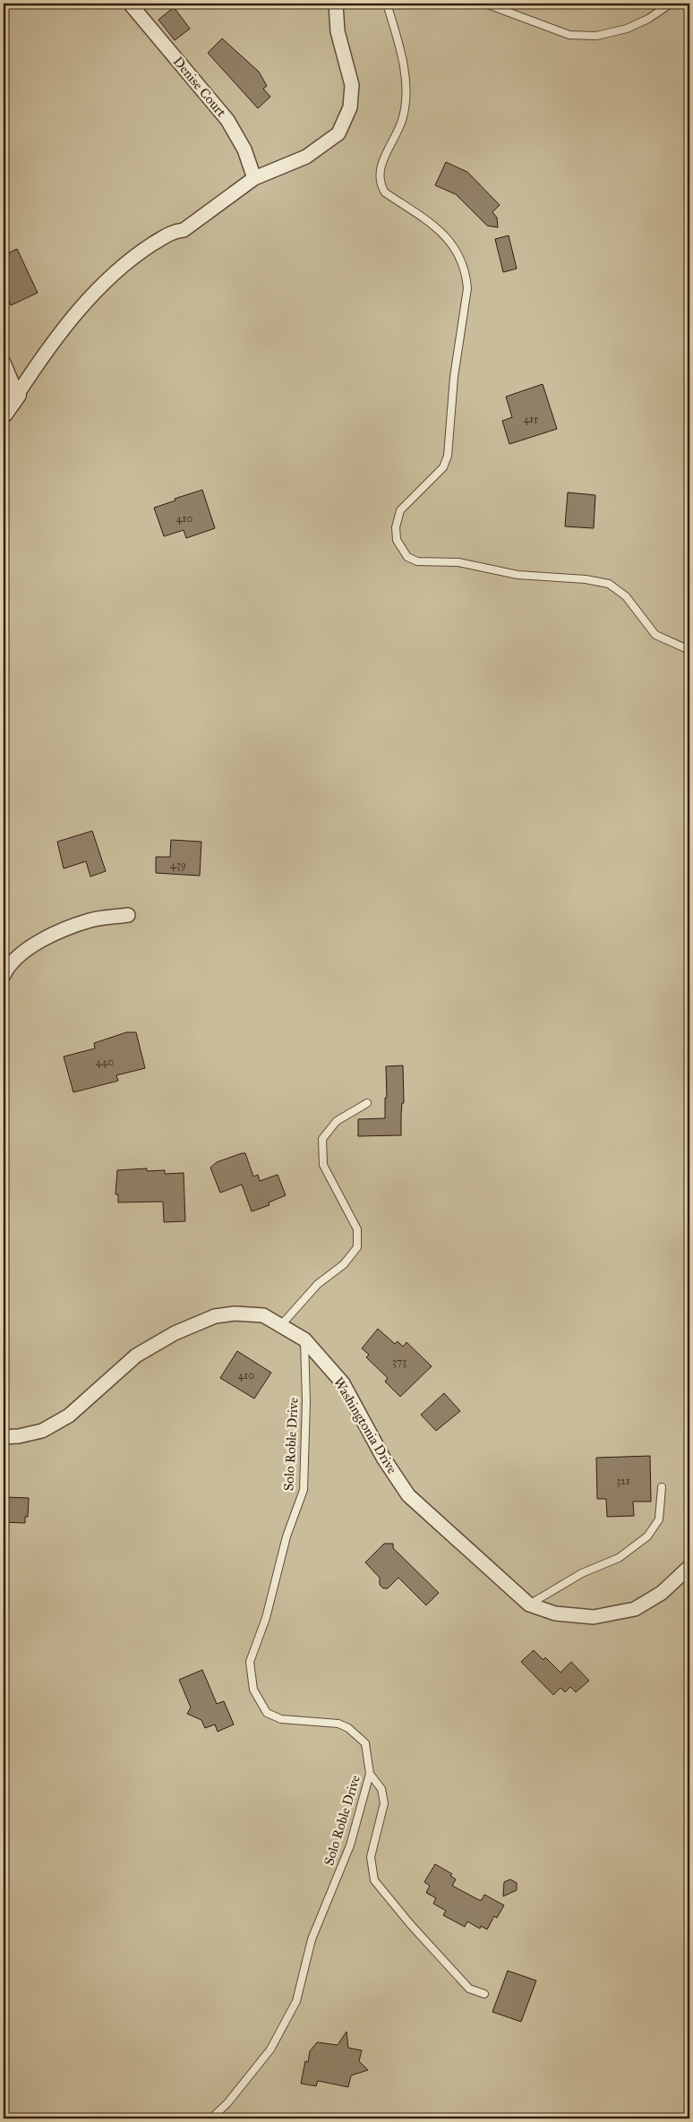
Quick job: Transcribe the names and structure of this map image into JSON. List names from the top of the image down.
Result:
{
  "streets": {
    "street": ["Denise Court", "Washingtonia Drive"],
    "lane": ["Solo Roble Drive"]
  },
  "crossings": [
    ["Washingtonia Drive", "Solo Roble Drive"]
  ],
  "house_numbers": [
    "415",
    "410",
    "439",
    "440",
    "373",
    "410",
    "321"
  ]
}
